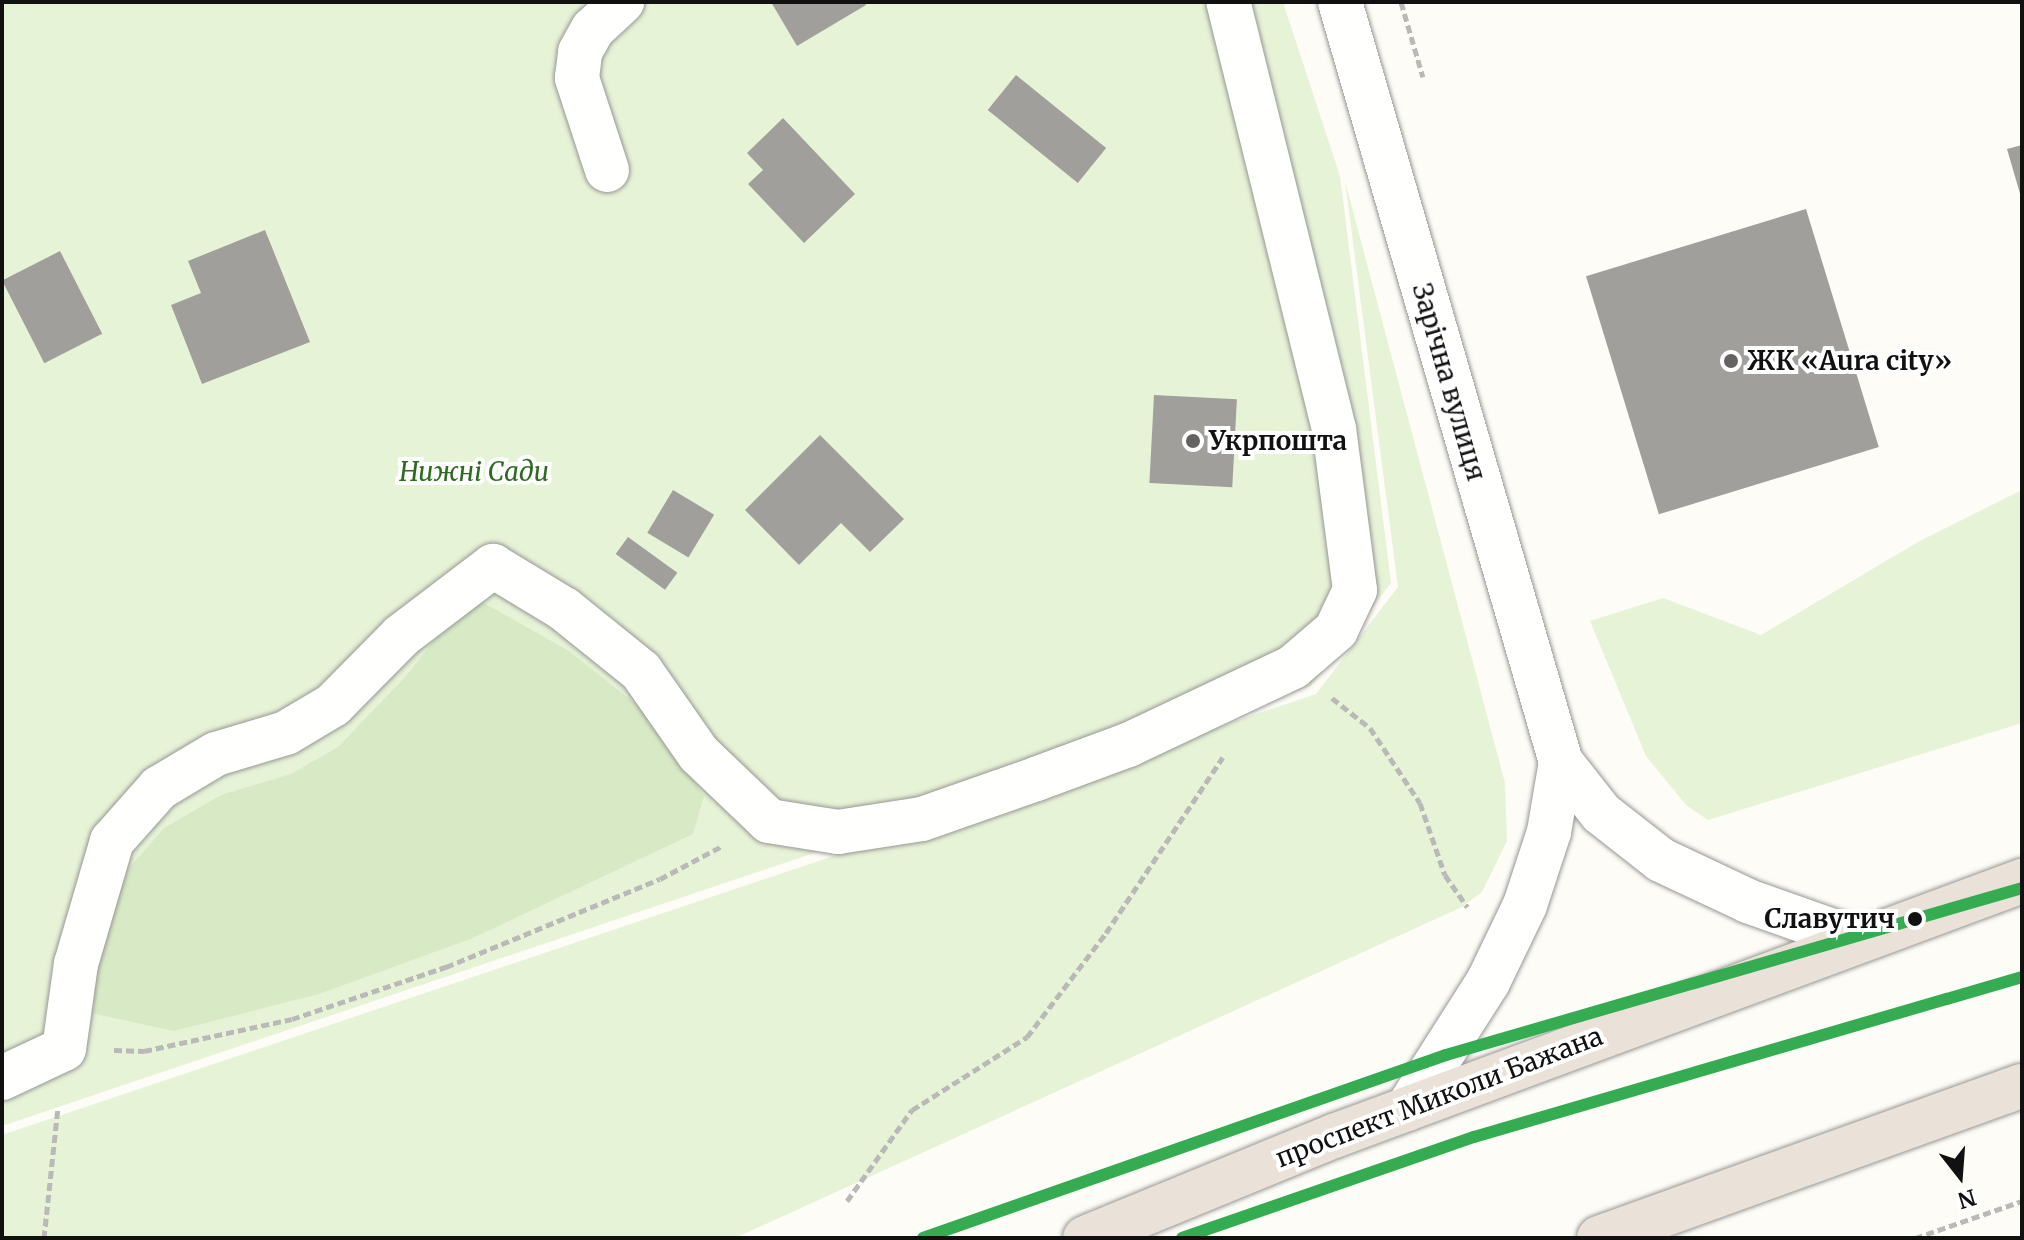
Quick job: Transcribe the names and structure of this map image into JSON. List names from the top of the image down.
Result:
{
  "streets": {
    "highway": ["проспект Миколи Бажана"],
    "street": ["Зарічна вулиця"]
  },
  "crossings": [
    ["Зарічна вулиця", "проспект Миколи Бажана"]
  ],
  "parks": ["Нижні Сади"],
  "places": ["ЖК «Aura city»", "Укрпошта", "Славутич"],
  "north": "bottom"
}
